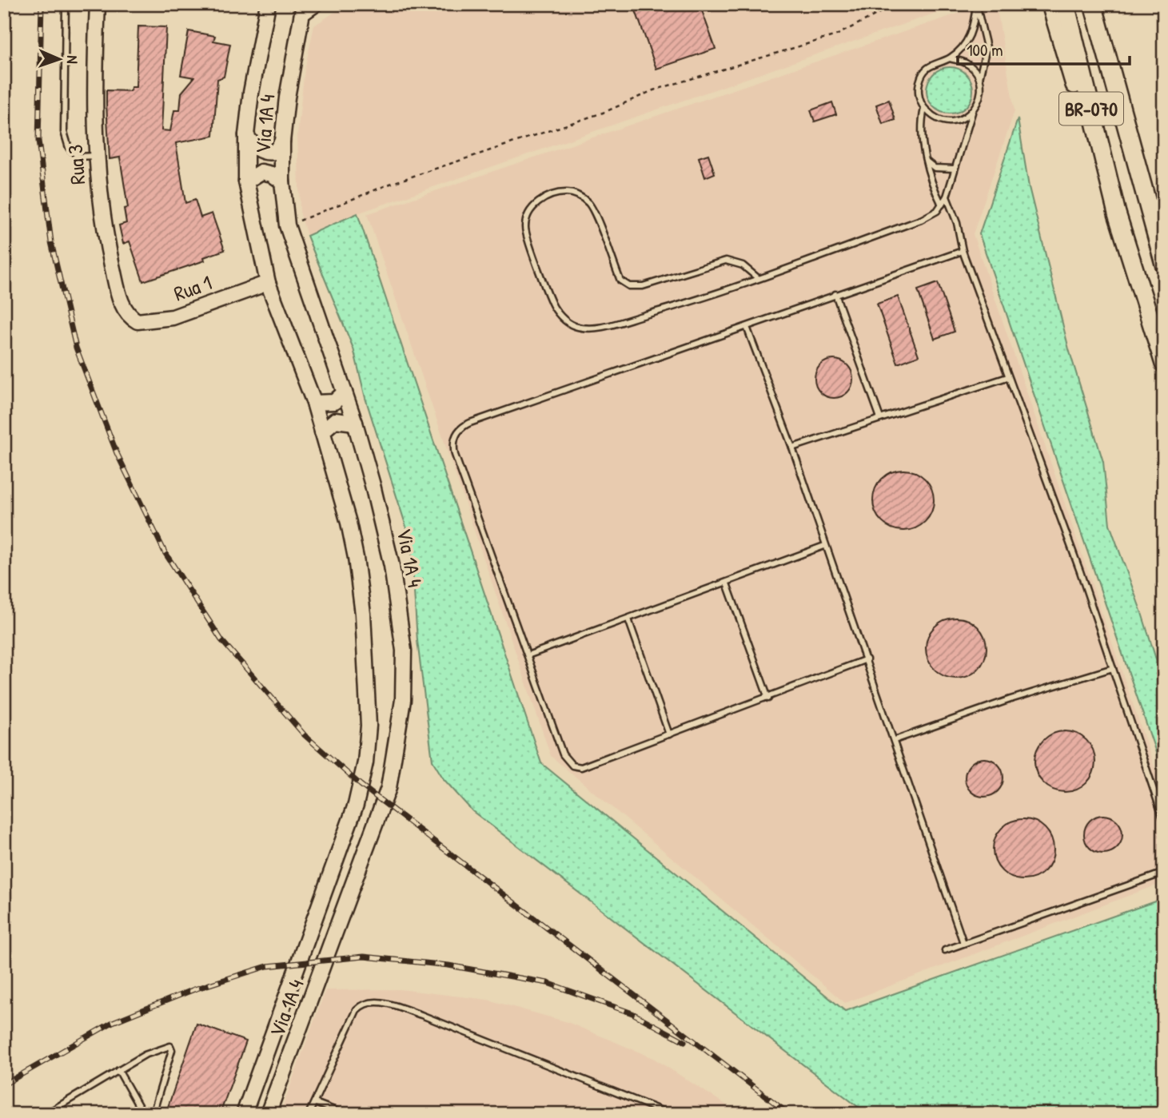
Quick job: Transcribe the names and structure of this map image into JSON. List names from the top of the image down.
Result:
{
  "streets": {
    "highway": ["BR-070"],
    "main road": ["Via 1A 4", "Rua 3", "Rua 1"]
  },
  "crossings": [
    ["Via 1A 4", "Rua 1"],
    ["Rua 3", "Rua 1"]
  ],
  "scale_bar": "100 m",
  "north": "right"
}
